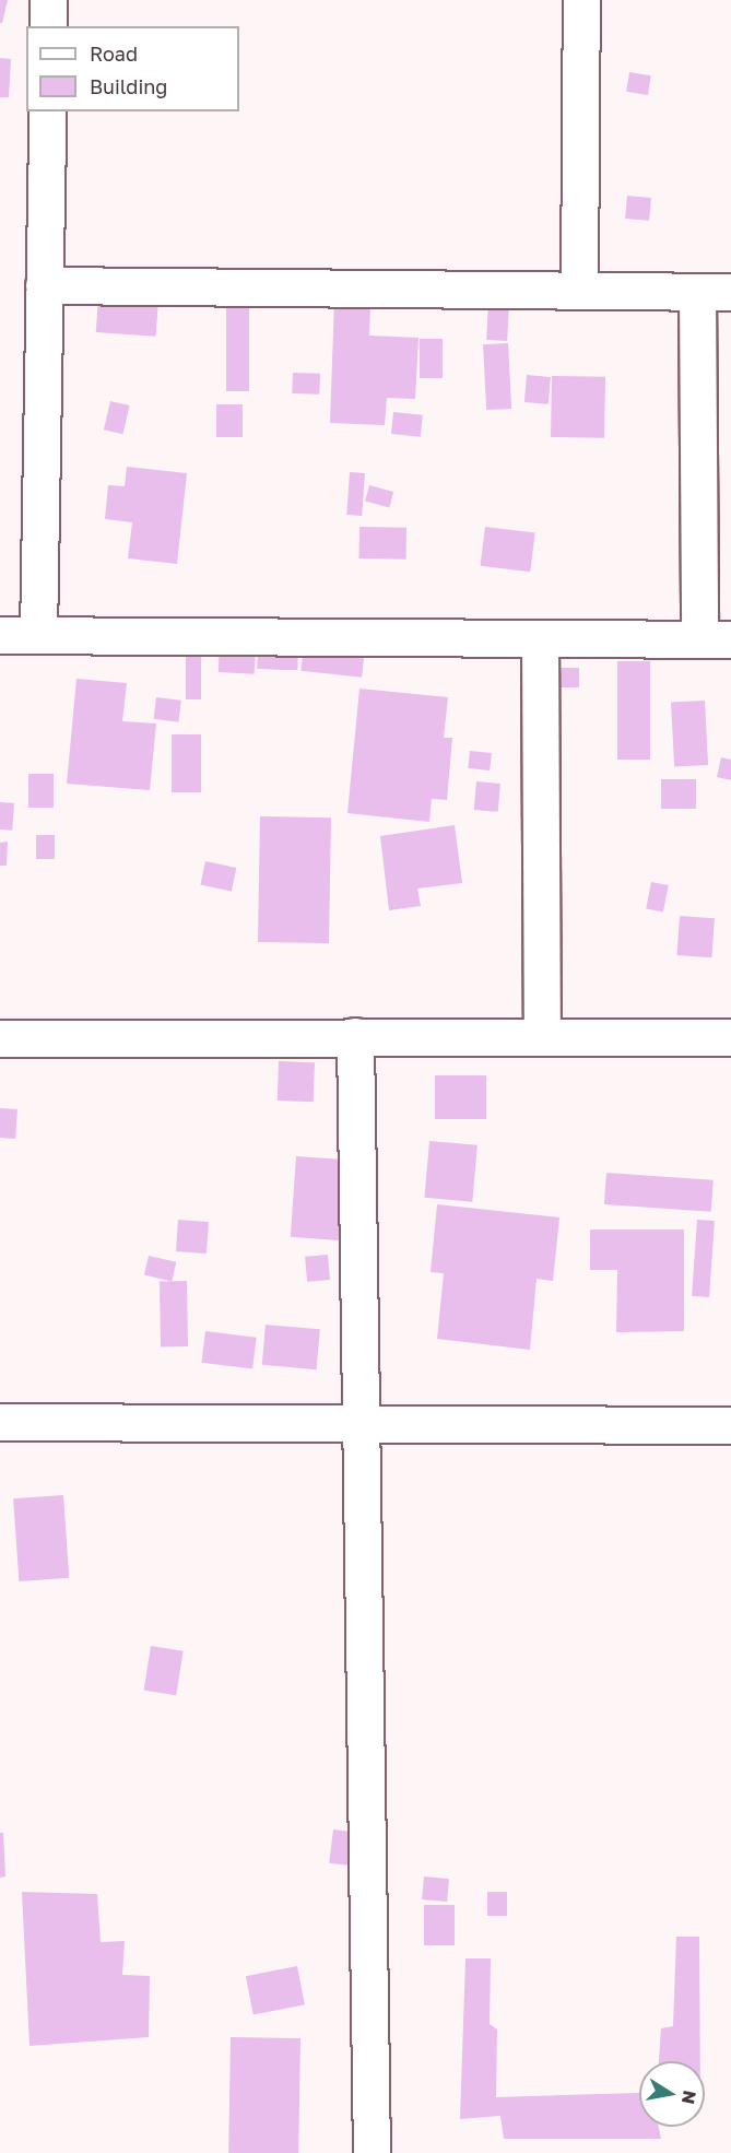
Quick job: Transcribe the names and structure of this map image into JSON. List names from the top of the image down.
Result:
{
  "legend": ["Road", "Building"],
  "north": "right"
}
